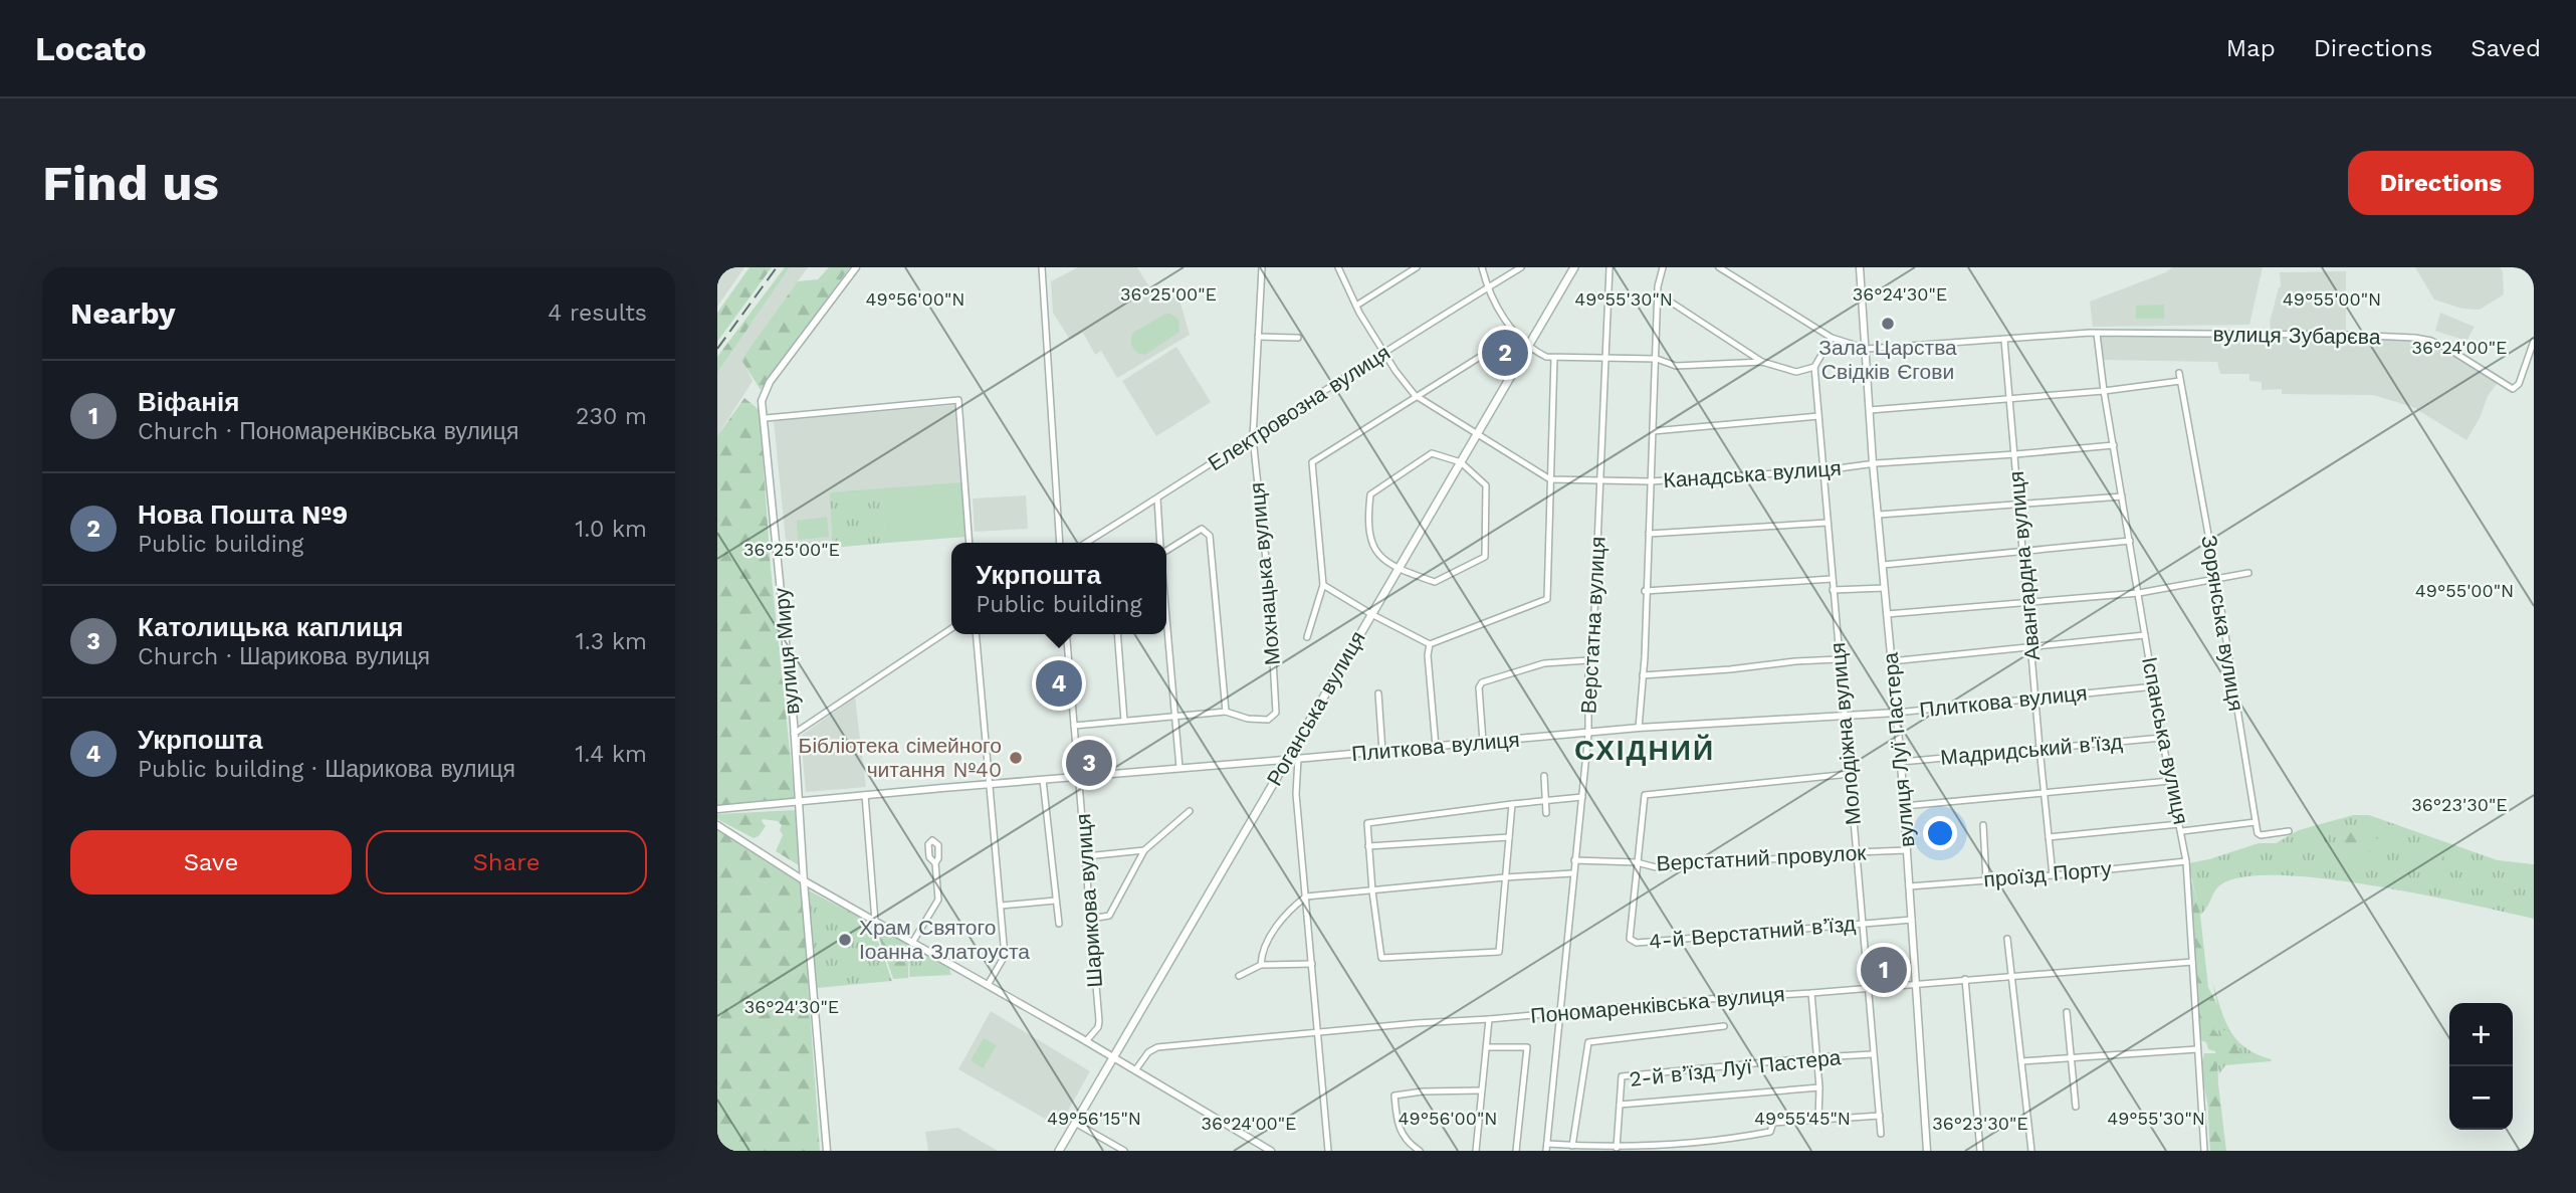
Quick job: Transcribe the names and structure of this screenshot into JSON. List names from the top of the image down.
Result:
{
  "streets": {
    "main road": ["Роганська вулиця"],
    "street": [
      "вулиця Зубарєва",
      "Електровозна вулиця",
      "Канадська вулиця",
      "Авангардна вулиця",
      "Мохнацька вулиця",
      "Зорянська вулиця",
      "Верстатна вулиця",
      "вулиця Миру",
      "Плиткова вулиця",
      "Молодіжна вулиця",
      "Іспанська вулиця",
      "вулиця Луї Пастера",
      "Мадридський в'їзд",
      "Верстатний провулок",
      "проїзд Порту",
      "Шарикова вулиця",
      "4-й Верстатний в’їзд",
      "Пономаренківська вулиця",
      "2-й в’їзд Луї Пастера"
    ]
  },
  "crossings": [
    ["вулиця Зубарєва", "Іспанська вулиця"],
    ["Електровозна вулиця", "Мохнацька вулиця"],
    ["Канадська вулиця", "Авангардна вулиця"],
    ["Канадська вулиця", "Верстатна вулиця"],
    ["Канадська вулиця", "Роганська вулиця"],
    ["Канадська вулиця", "Молодіжна вулиця"],
    ["Канадська вулиця", "Іспанська вулиця"],
    ["Канадська вулиця", "вулиця Луї Пастера"],
    ["Авангардна вулиця", "Зорянська вулиця"],
    ["Авангардна вулиця", "Плиткова вулиця"],
    ["Авангардна вулиця", "Мадридський в'їзд"],
    ["Авангардна вулиця", "проїзд Порту"],
    ["Зорянська вулиця", "Іспанська вулиця"],
    ["Зорянська вулиця", "вулиця Луї Пастера"],
    ["Верстатна вулиця", "Плиткова вулиця"],
    ["Верстатна вулиця", "Верстатний провулок"],
    ["Верстатна вулиця", "Пономаренківська вулиця"],
    ["вулиця Миру", "Плиткова вулиця"],
    ["Плиткова вулиця", "Роганська вулиця"],
    ["Плиткова вулиця", "Молодіжна вулиця"],
    ["Плиткова вулиця", "Іспанська вулиця"],
    ["Плиткова вулиця", "вулиця Луї Пастера"],
    ["Плиткова вулиця", "Шарикова вулиця"],
    ["Молодіжна вулиця", "Верстатний провулок"],
    ["Молодіжна вулиця", "4-й Верстатний в’їзд"],
    ["Молодіжна вулиця", "Пономаренківська вулиця"],
    ["Молодіжна вулиця", "2-й в’їзд Луї Пастера"],
    ["Іспанська вулиця", "Мадридський в'їзд"],
    ["Іспанська вулиця", "проїзд Порту"],
    ["Іспанська вулиця", "Пономаренківська вулиця"],
    ["вулиця Луї Пастера", "Мадридський в'їзд"],
    ["вулиця Луї Пастера", "Верстатний провулок"],
    ["вулиця Луї Пастера", "проїзд Порту"],
    ["вулиця Луї Пастера", "4-й Верстатний в’їзд"],
    ["вулиця Луї Пастера", "Пономаренківська вулиця"],
    ["Верстатний провулок", "4-й Верстатний в’їзд"]
  ],
  "districts": ["СХІДНИЙ"],
  "places": ["Зала Царства Свідків Єгови", "Бібліотека сімейного читання №40", "Храм Святого Іоанна Златоуста"],
  "page": {
    "header": "Locato",
    "nav": ["Map", "Directions", "Saved"],
    "buttons": [
      "Directions",
      ["Save", "Share"]
    ],
    "title": "Find us",
    "heading": ["Nearby", "4 results"],
    "pins": [
      "2",
      "4",
      "3",
      "1"
    ],
    "list": [
      {
        "mark": "1",
        "name": "Віфанія",
        "note": "Church · Пономаренківська вулиця",
        "value": "230 m"
      },
      {
        "mark": "2",
        "name": "Нова Пошта №9",
        "note": "Public building",
        "value": "1.0 km"
      },
      {
        "mark": "3",
        "name": "Католицька каплиця",
        "note": "Church · Шарикова вулиця",
        "value": "1.3 km"
      },
      {
        "mark": "4",
        "name": "Укрпошта",
        "note": "Public building · Шарикова вулиця",
        "value": "1.4 km"
      }
    ],
    "popup": ["Укрпошта", "Public building"],
    "map_buttons": ["+", "−"]
  },
  "coordinates": [
    "36°25'00\"E",
    "36°24'30\"E",
    "49°55'00\"N",
    "49°56'00\"N",
    "49°55'30\"N",
    "36°24'00\"E",
    "36°23'30\"E",
    "49°56'15\"N",
    "49°55'45\"N"
  ]
}
